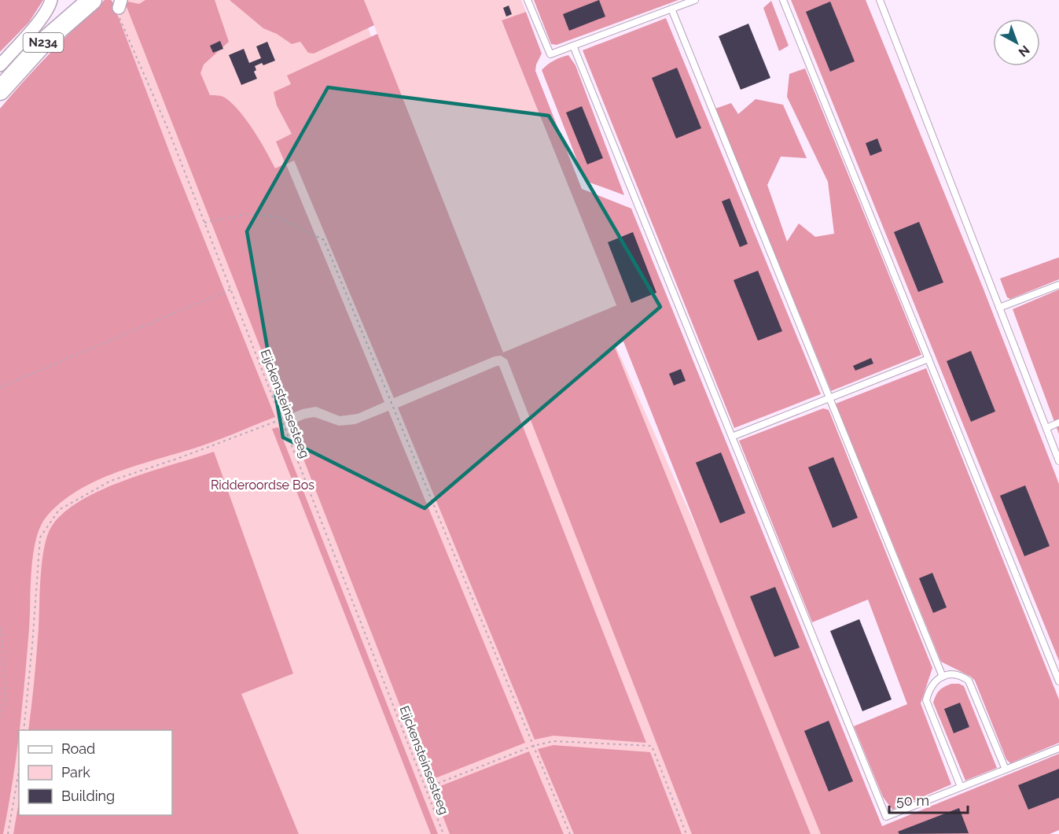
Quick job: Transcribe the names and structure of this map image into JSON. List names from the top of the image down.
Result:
{
  "streets": {
    "main road": ["N234"],
    "path": ["Eijckensteinsesteeg"]
  },
  "parks": ["Ridderoordse Bos"],
  "legend": ["Road", "Park", "Building"],
  "scale_bar": "50 m",
  "north": "bottom right"
}
